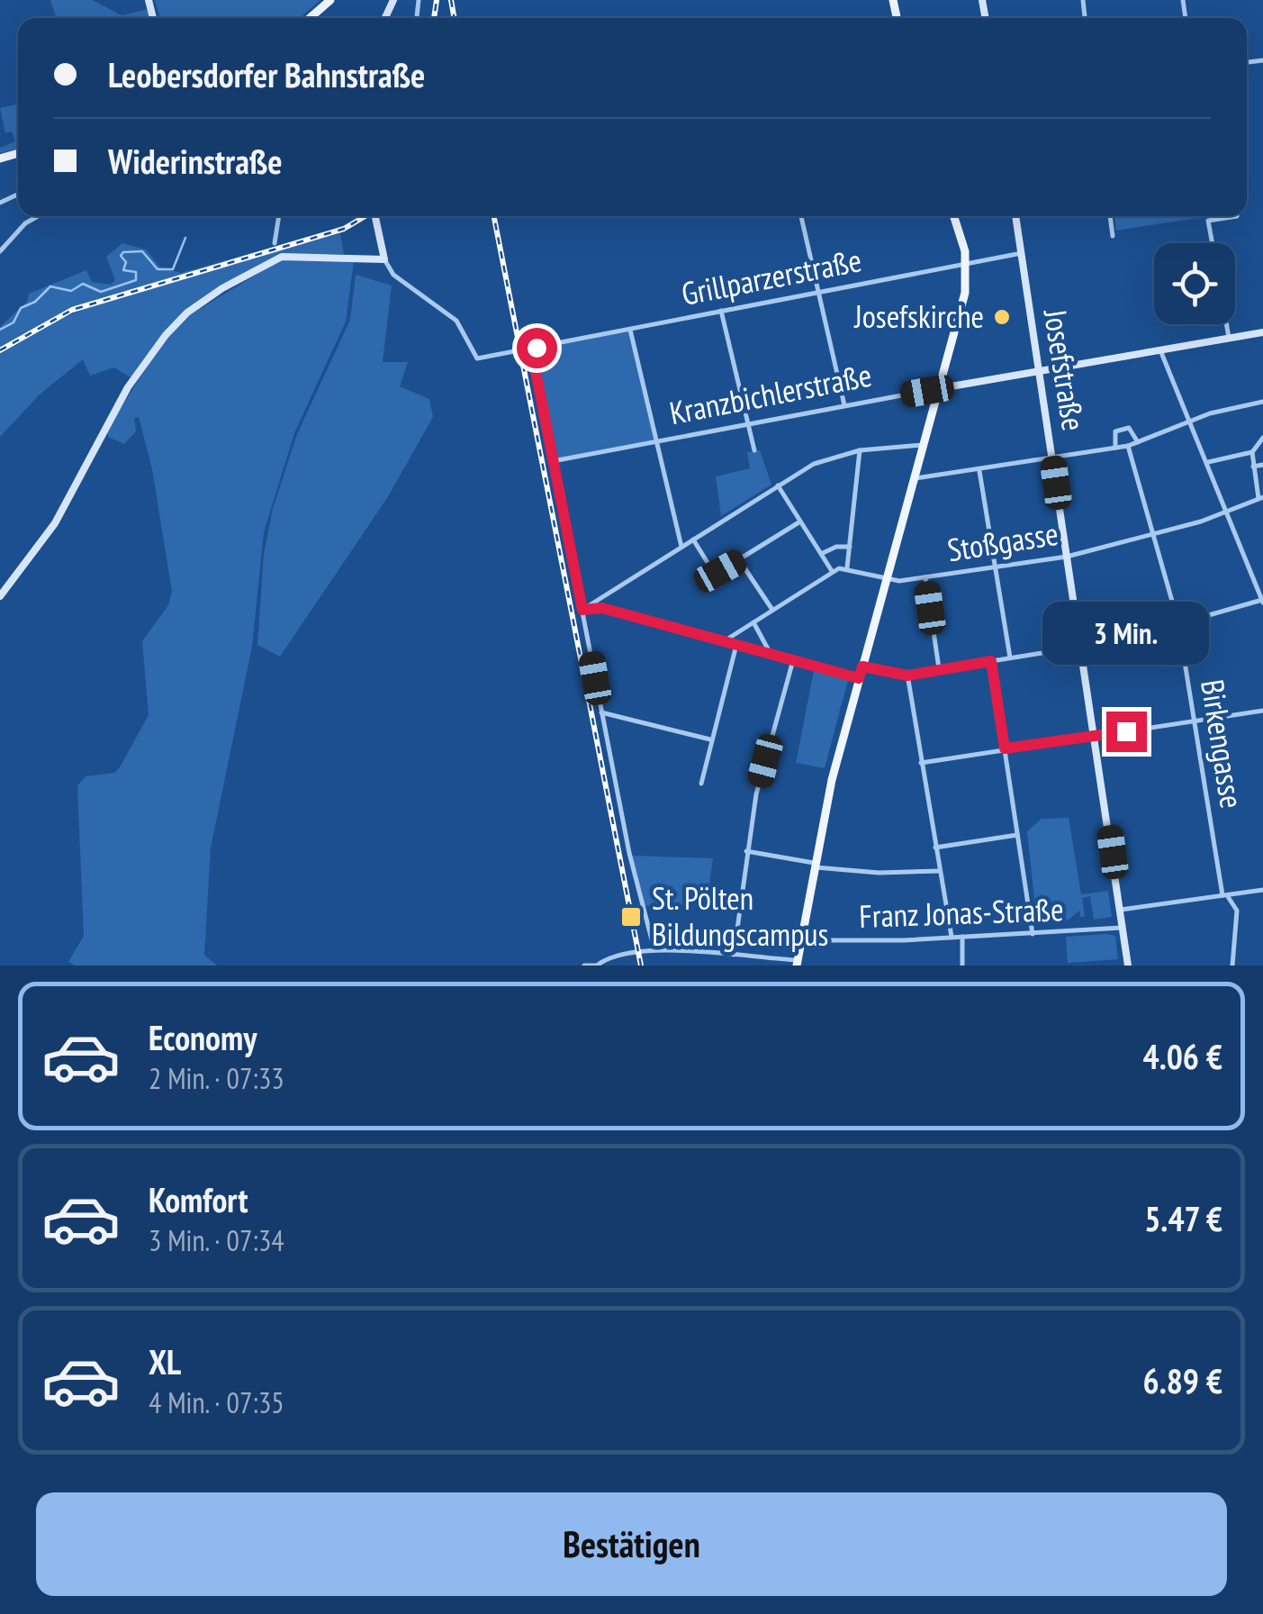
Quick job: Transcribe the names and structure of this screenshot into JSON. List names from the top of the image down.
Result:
{
  "streets": {
    "street": [
      "Grillparzerstraße",
      "Josefstraße",
      "Kranzbichlerstraße",
      "Stoßgasse",
      "Birkengasse",
      "Franz Jonas-Straße"
    ]
  },
  "crossings": [
    ["Grillparzerstraße", "Josefstraße"],
    ["Josefstraße", "Kranzbichlerstraße"],
    ["Josefstraße", "Stoßgasse"],
    ["Josefstraße", "Franz Jonas-Straße"],
    ["Stoßgasse", "Birkengasse"]
  ],
  "places": {
    "other": ["Josefskirche"],
    "transit": ["St. Pölten Bildungscampus"]
  },
  "page": {
    "banner": ["Leobersdorfer Bahnstraße", "Widerinstraße"],
    "bubble": "3 Min.",
    "list": [
      {
        "name": "Economy",
        "note": "2 Min. · 07:33",
        "value": "4.06 €"
      },
      {
        "name": "Komfort",
        "note": "3 Min. · 07:34",
        "value": "5.47 €"
      },
      {
        "name": "XL",
        "note": "4 Min. · 07:35",
        "value": "6.89 €"
      }
    ],
    "buttons": "Bestätigen"
  }
}
